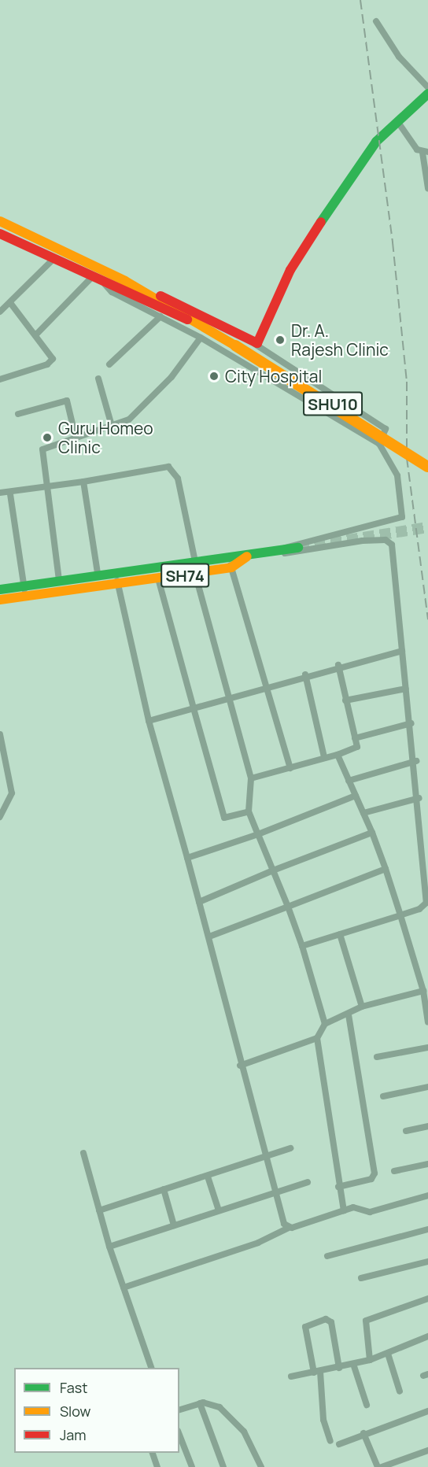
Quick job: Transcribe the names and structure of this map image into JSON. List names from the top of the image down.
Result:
{
  "streets": {
    "main road": ["SHU10", "SH74"]
  },
  "places": ["Dr. A. Rajesh Clinic", "City Hospital", "Guru Homeo Clinic"],
  "legend": ["Fast", "Slow", "Jam"]
}
